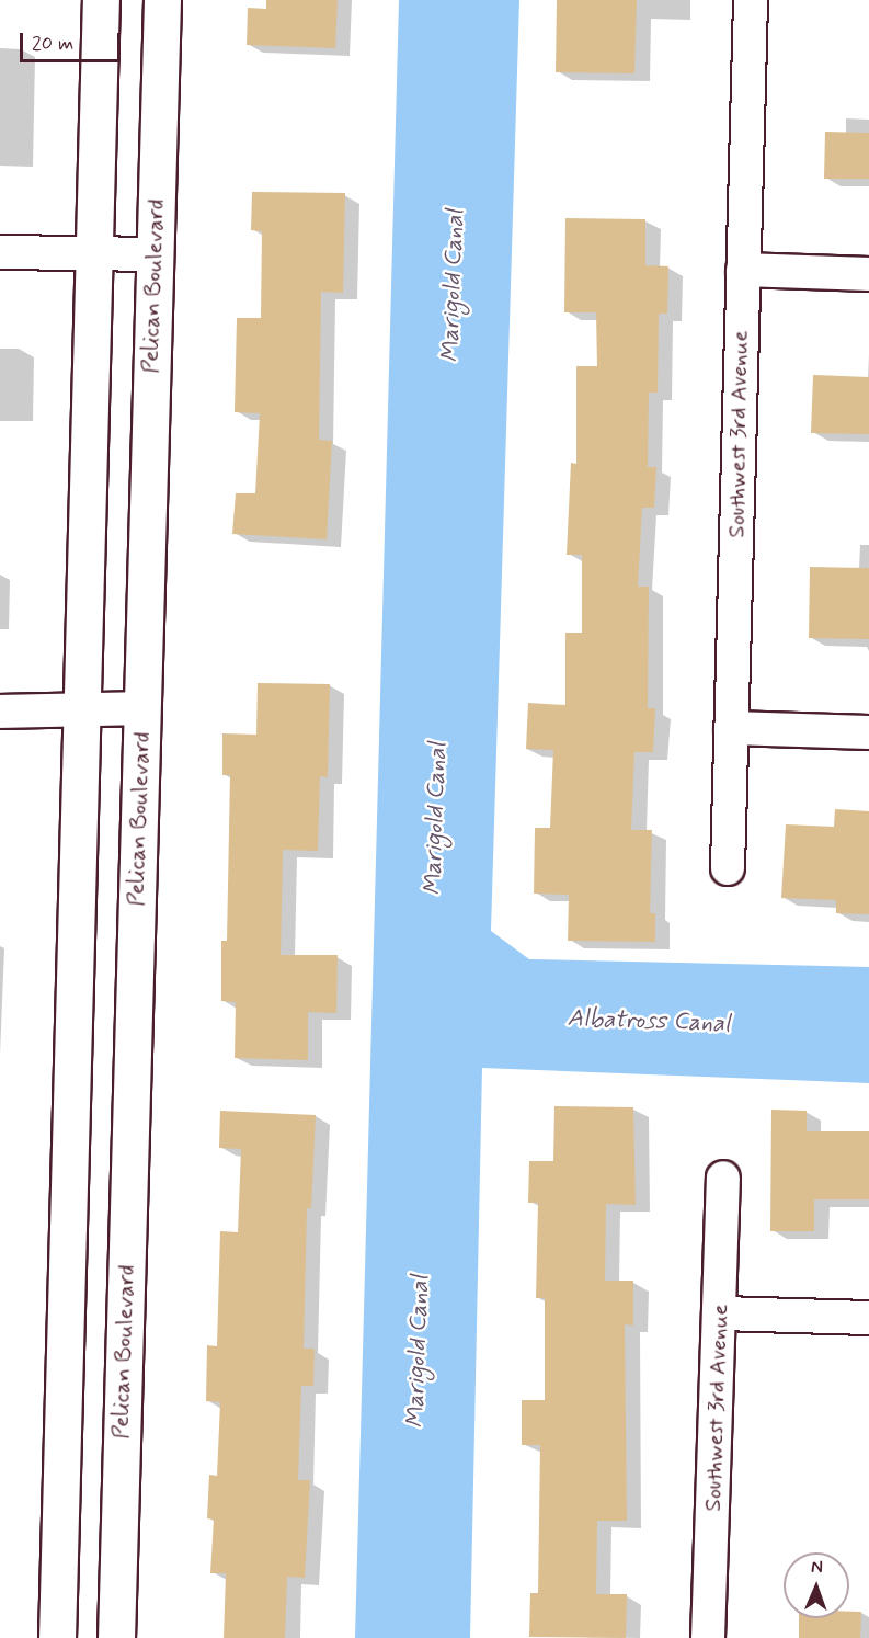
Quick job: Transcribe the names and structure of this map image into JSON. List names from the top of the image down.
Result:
{
  "streets": {
    "street": ["Pelican Boulevard", "Southwest 3rd Avenue"]
  },
  "water": ["Marigold Canal", "Albatross Canal"],
  "scale_bar": "20 m",
  "north": "top"
}
